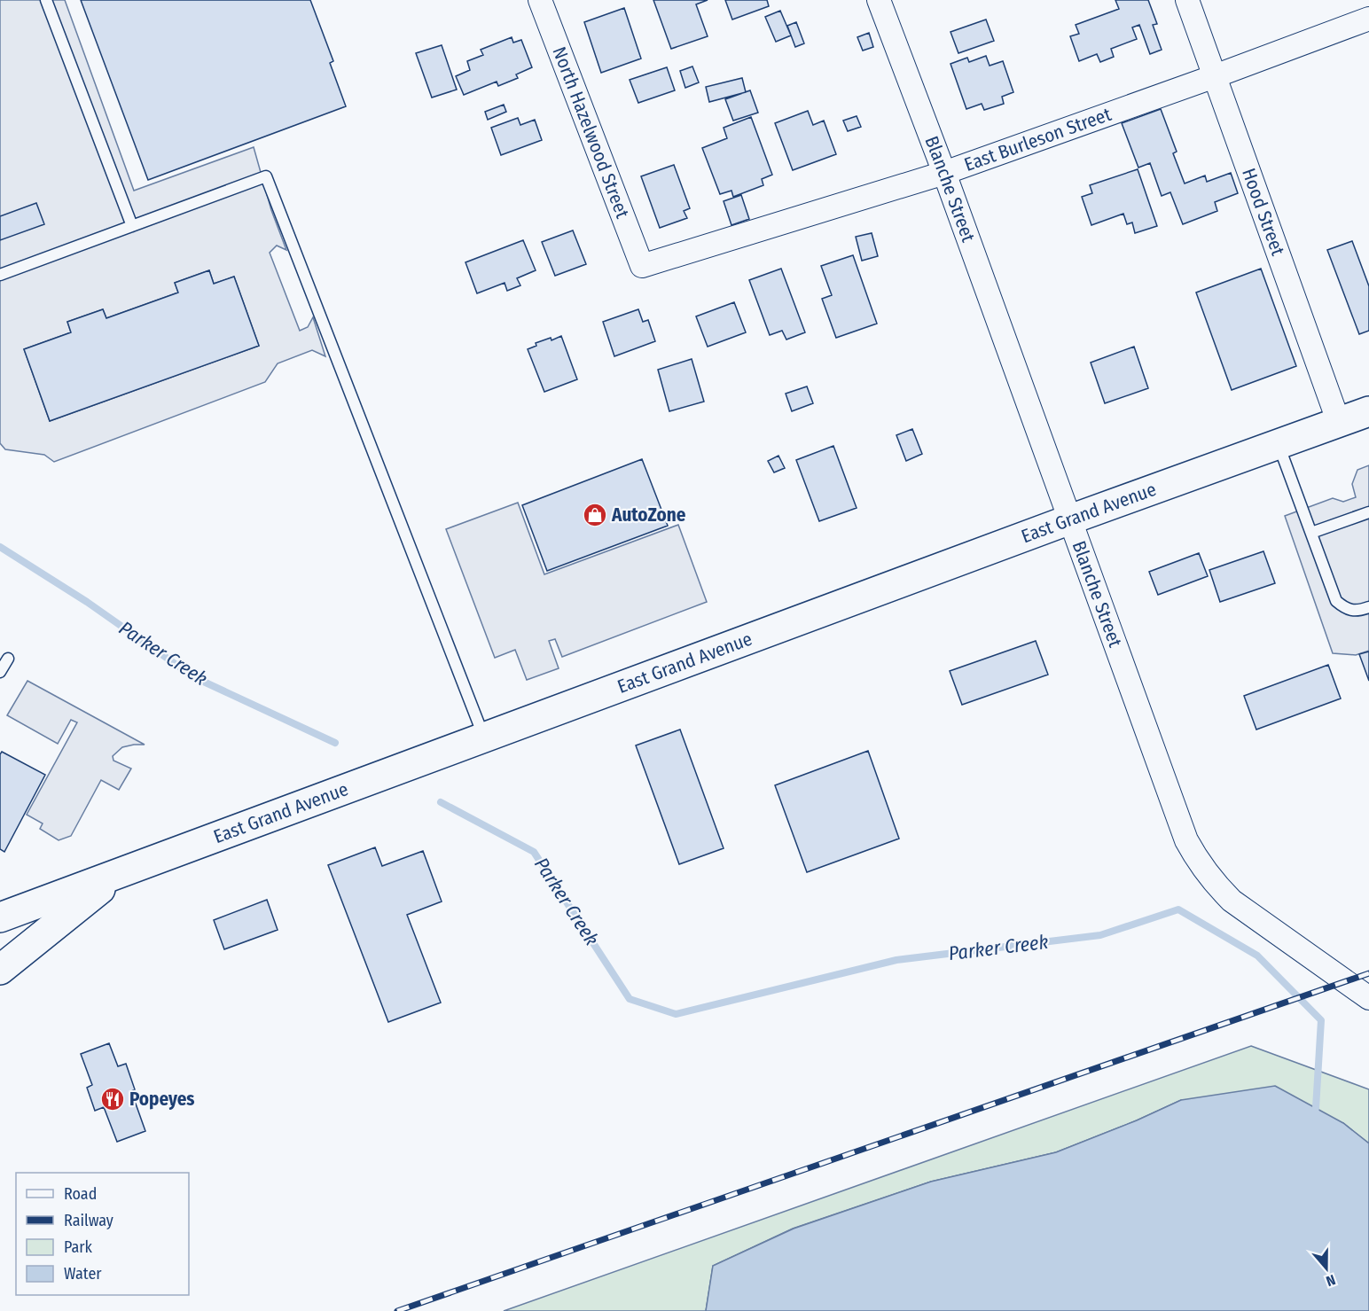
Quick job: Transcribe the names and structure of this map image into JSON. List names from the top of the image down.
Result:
{
  "streets": {
    "highway": ["East Grand Avenue"],
    "street": [
      "North Hazelwood Street",
      "East Burleson Street",
      "Blanche Street",
      "Hood Street"
    ]
  },
  "crossings": [
    ["North Hazelwood Street", "East Burleson Street"],
    ["East Burleson Street", "Blanche Street"],
    ["East Burleson Street", "Hood Street"],
    ["Blanche Street", "East Grand Avenue"],
    ["Hood Street", "East Grand Avenue"]
  ],
  "water": ["Parker Creek"],
  "places": {
    "shop": ["AutoZone"],
    "restaurant": ["Popeyes"]
  },
  "legend": [
    "Road",
    "Railway",
    "Park",
    "Water"
  ],
  "north": "bottom"
}
